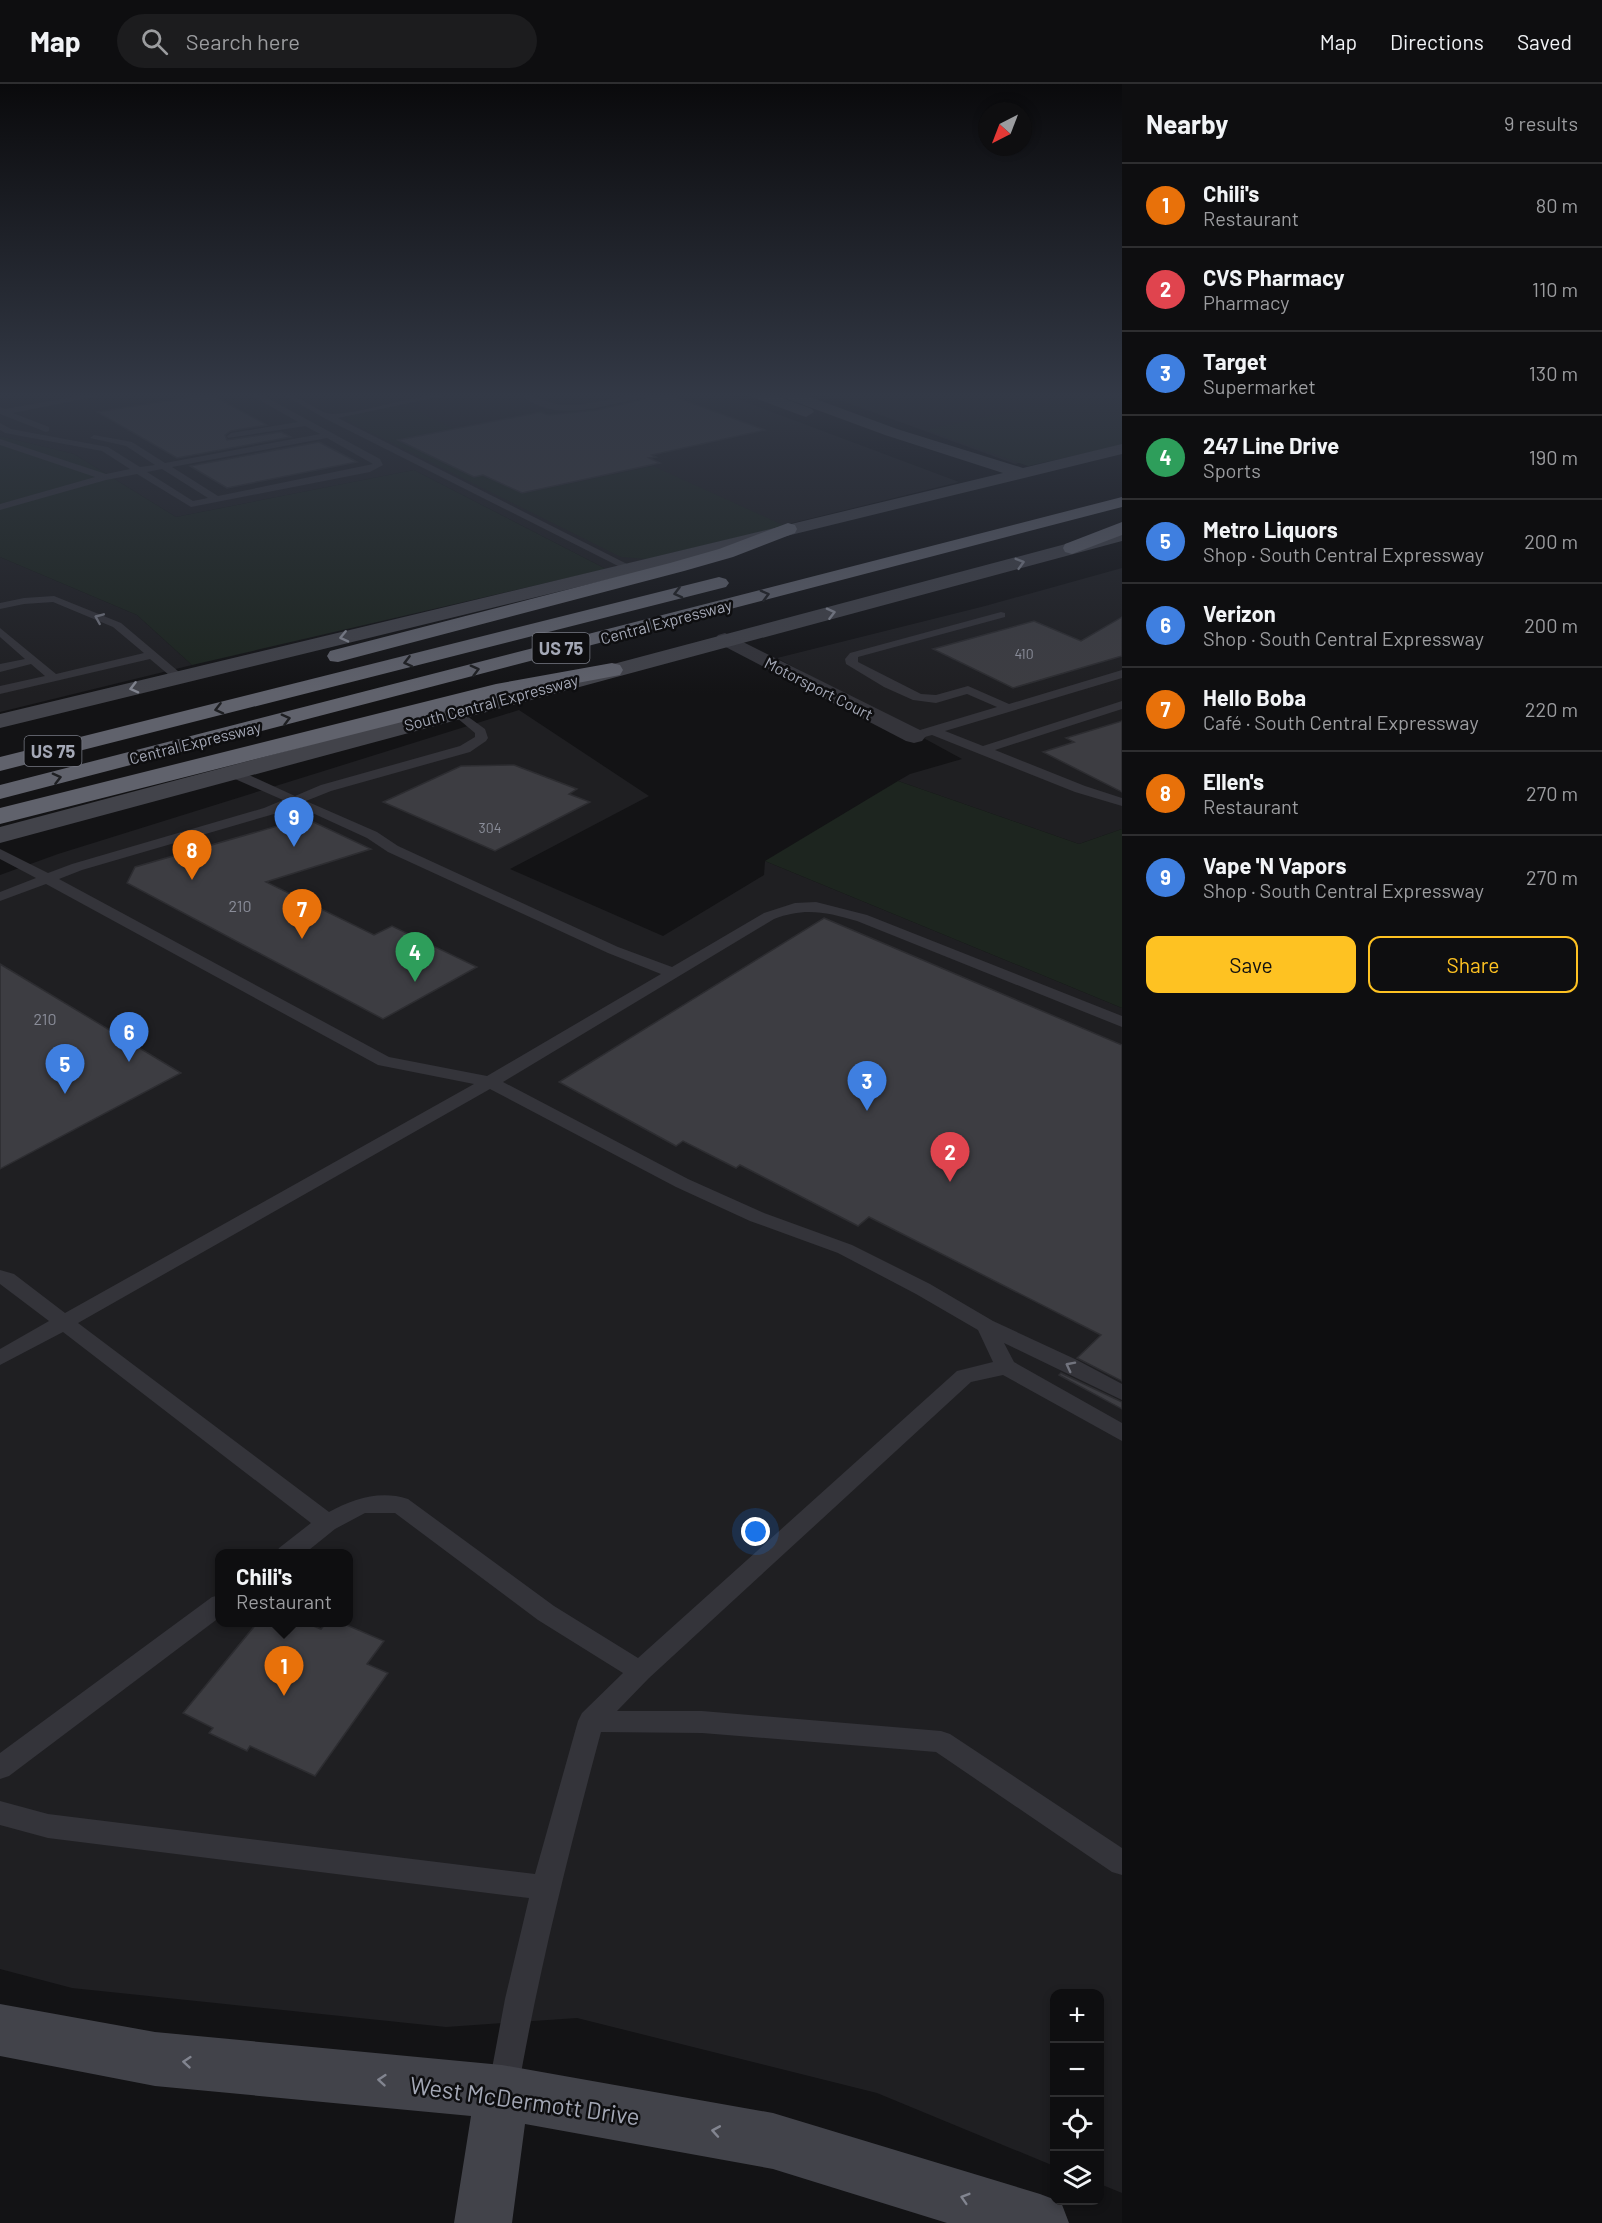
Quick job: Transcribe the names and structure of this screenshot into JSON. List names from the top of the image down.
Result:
{
  "streets": {
    "highway": ["Central Expressway", "US 75"],
    "main road": ["South Central Expressway", "West McDermott Drive"],
    "street": ["Motorsport Court"]
  },
  "crossings": [
    ["Motorsport Court", "South Central Expressway"]
  ],
  "one_way": ["West McDermott Drive"],
  "house_numbers": [
    "410",
    "304",
    "210",
    "210"
  ],
  "north": "bottom left",
  "page": {
    "header": "Map",
    "search": "Search here",
    "nav": ["Map", "Directions", "Saved"],
    "heading": ["Nearby", "9 results"],
    "list": [
      {
        "mark": "1",
        "name": "Chili's",
        "note": "Restaurant",
        "value": "80 m"
      },
      {
        "mark": "2",
        "name": "CVS Pharmacy",
        "note": "Pharmacy",
        "value": "110 m"
      },
      {
        "mark": "3",
        "name": "Target",
        "note": "Supermarket",
        "value": "130 m"
      },
      {
        "mark": "4",
        "name": "247 Line Drive",
        "note": "Sports",
        "value": "190 m"
      },
      {
        "mark": "5",
        "name": "Metro Liquors",
        "note": "Shop · South Central Expressway",
        "value": "200 m"
      },
      {
        "mark": "6",
        "name": "Verizon",
        "note": "Shop · South Central Expressway",
        "value": "200 m"
      },
      {
        "mark": "7",
        "name": "Hello Boba",
        "note": "Café · South Central Expressway",
        "value": "220 m"
      },
      {
        "mark": "8",
        "name": "Ellen's",
        "note": "Restaurant",
        "value": "270 m"
      },
      {
        "mark": "9",
        "name": "Vape 'N Vapors",
        "note": "Shop · South Central Expressway",
        "value": "270 m"
      }
    ],
    "pins": [
      "9",
      "8",
      "7",
      "4",
      "6",
      "5",
      "3",
      "2",
      "1"
    ],
    "buttons": ["Save", "Share"],
    "popup": ["Chili's", "Restaurant"],
    "map_buttons": ["+", "−"]
  }
}
